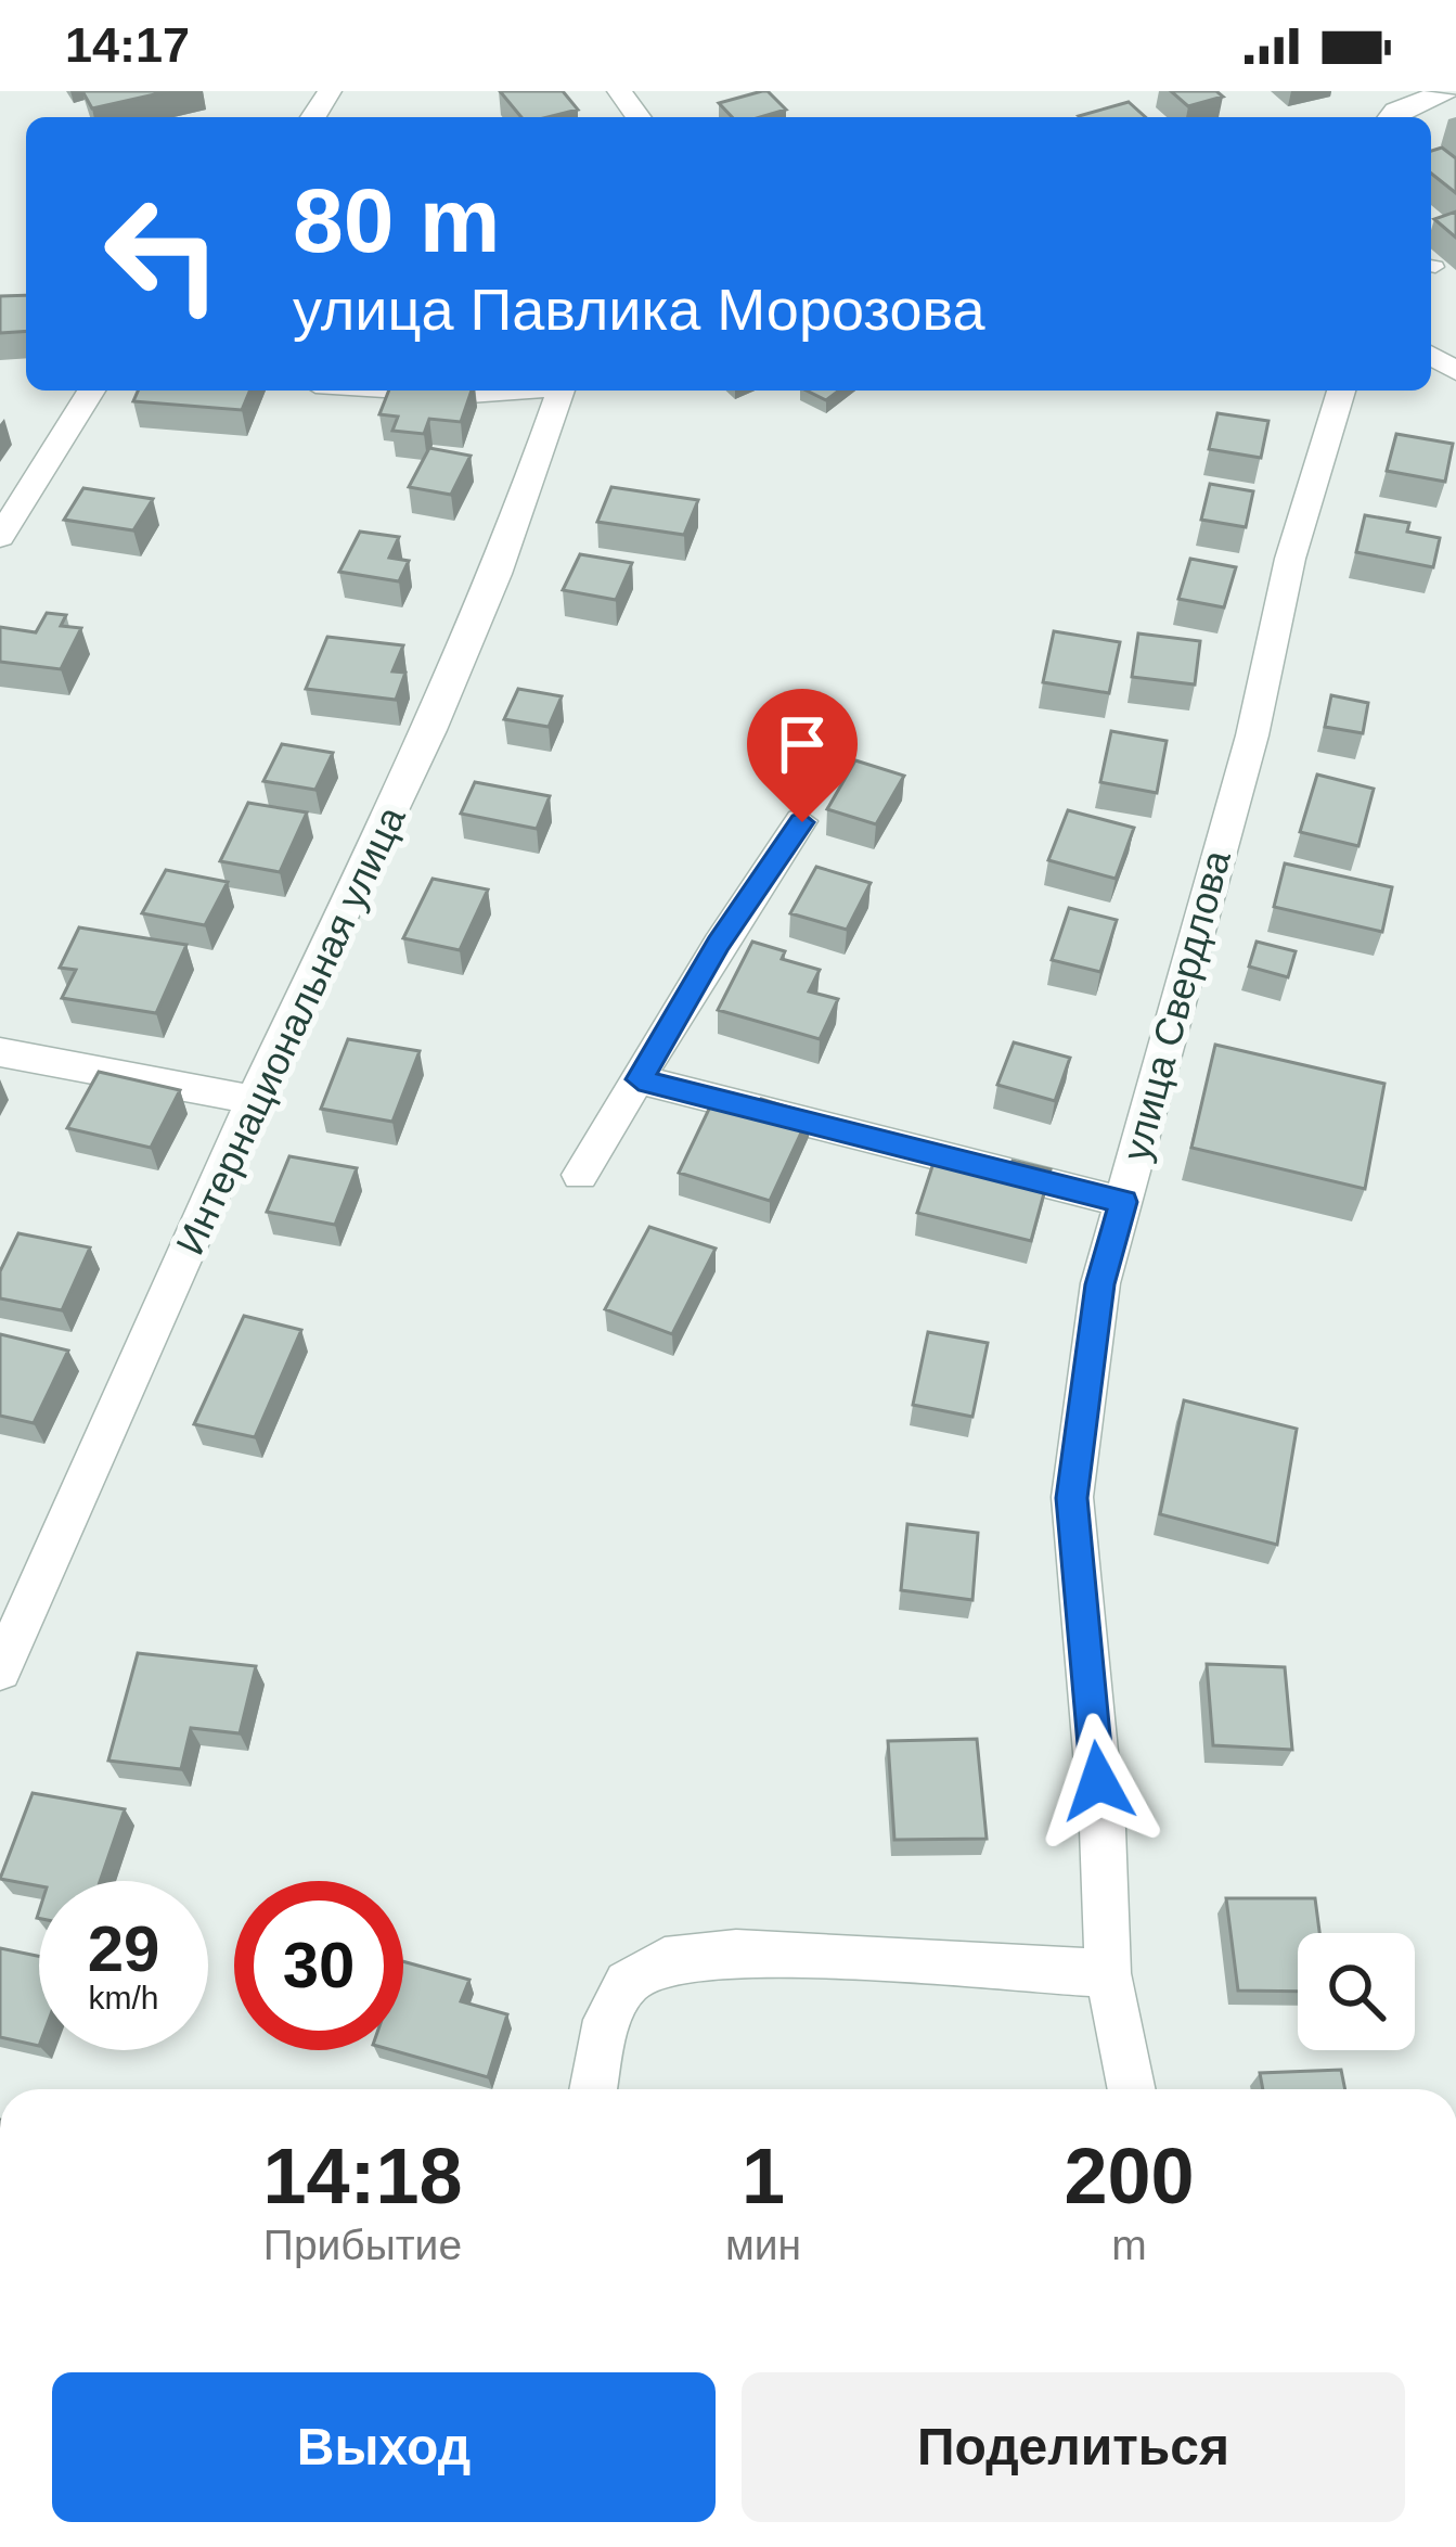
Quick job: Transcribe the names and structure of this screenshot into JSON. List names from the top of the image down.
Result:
{
  "streets": {
    "street": ["улица Свердлова", "Интернациональная улица"]
  },
  "page": {
    "status": "14:17",
    "turn": ["80 m", "улица Павлика Морозова"],
    "speed": "29 km/h",
    "limit": "30",
    "eta": [
      "14:18",
      "Прибытие",
      "1",
      "мин",
      "200",
      "m"
    ],
    "buttons": ["Выход", "Поделиться"]
  }
}
